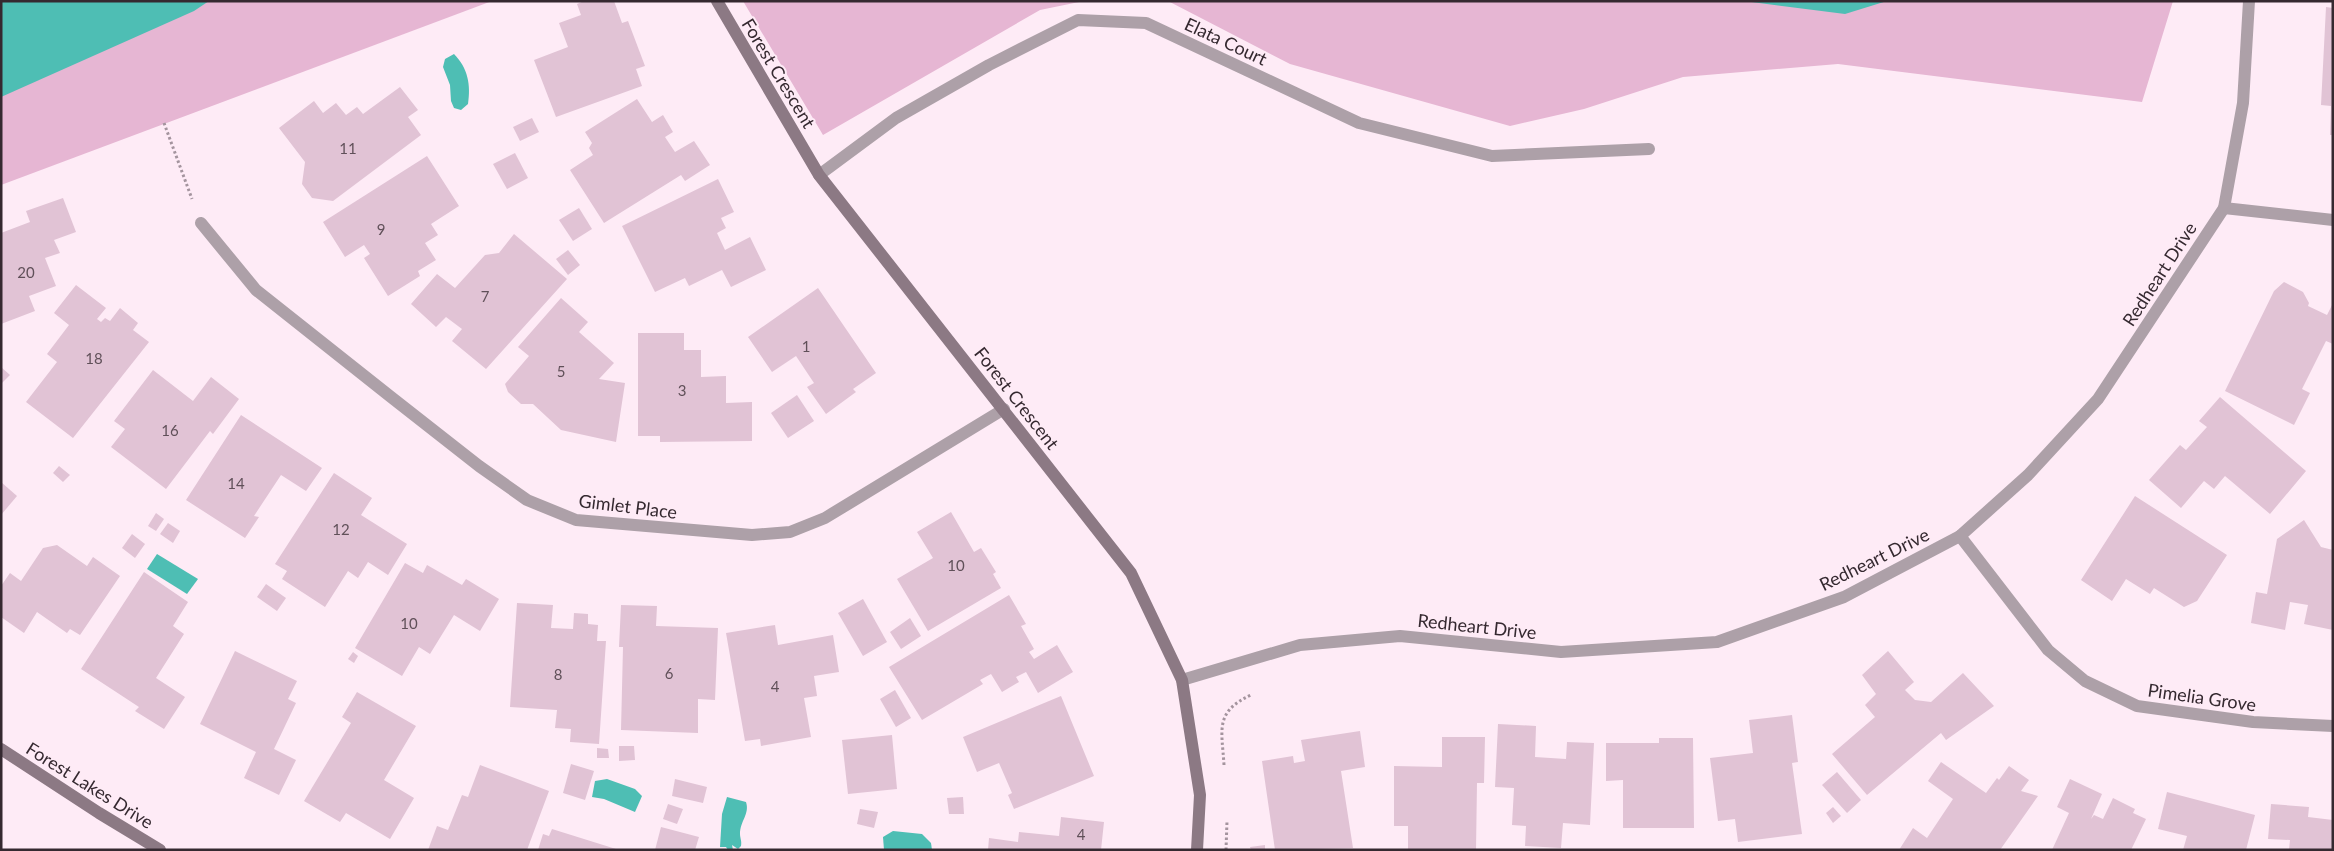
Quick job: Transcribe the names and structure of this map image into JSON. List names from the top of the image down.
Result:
{
  "streets": {
    "street": [
      "Elata Court",
      "Forest Crescent",
      "Redheart Drive",
      "Gimlet Place",
      "Pimelia Grove",
      "Forest Lakes Drive"
    ]
  },
  "crossings": [
    ["Elata Court", "Forest Crescent"],
    ["Forest Crescent", "Redheart Drive"],
    ["Forest Crescent", "Gimlet Place"],
    ["Redheart Drive", "Pimelia Grove"]
  ],
  "house_numbers": [
    "11",
    "9",
    "20",
    "7",
    "1",
    "18",
    "5",
    "3",
    "16",
    "14",
    "12",
    "10",
    "10",
    "6",
    "8",
    "4",
    "4"
  ]
}
